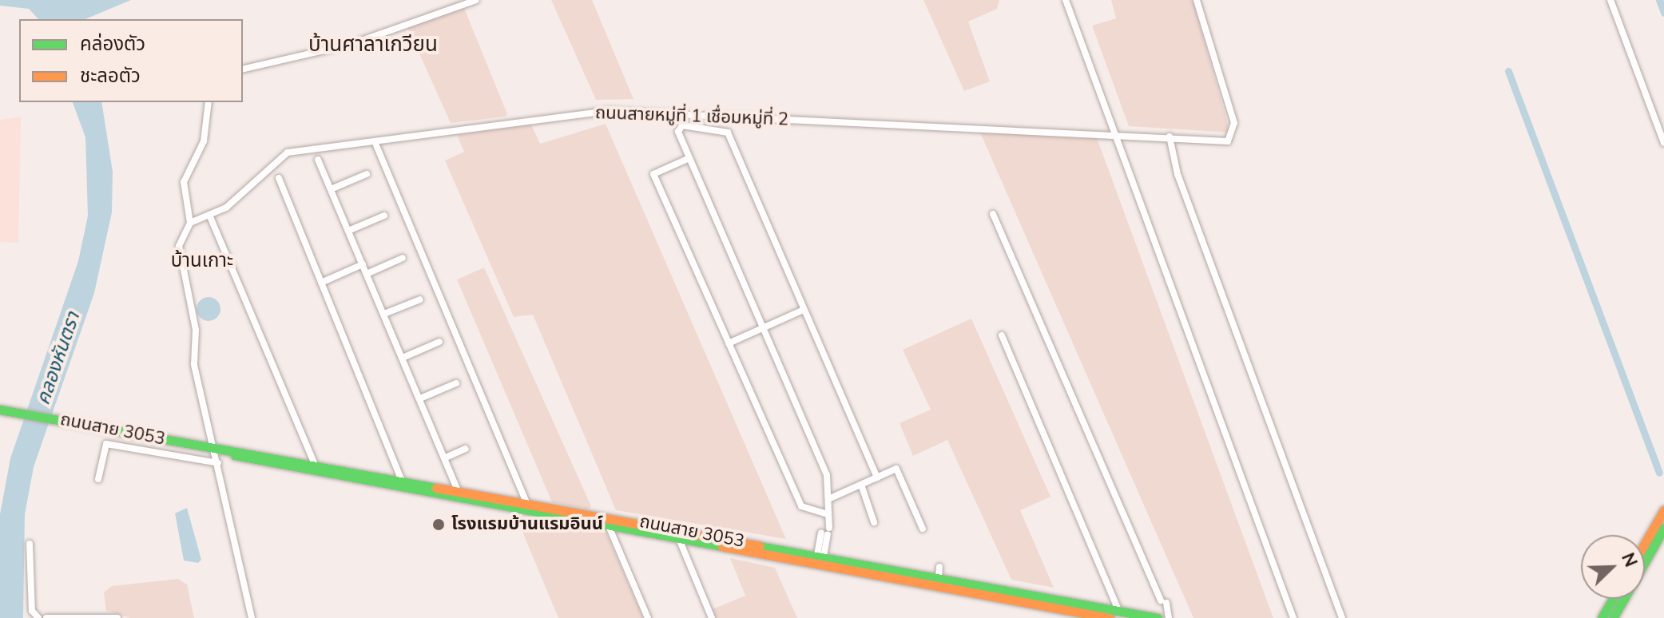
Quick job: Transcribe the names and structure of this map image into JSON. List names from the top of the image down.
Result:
{
  "streets": {
    "main road": ["ถนนสาย 3053"],
    "street": ["ถนนสายหมู่ที่ 1 เชื่อมหมู่ที่ 2"]
  },
  "districts": ["บ้านศาลาเกวียน", "บ้านเกาะ"],
  "water": ["คลองหันตรา"],
  "places": ["โรงแรมบ้านแรมอินน์"],
  "legend": ["คล่องตัว", "ชะลอตัว"],
  "north": "top right"
}
